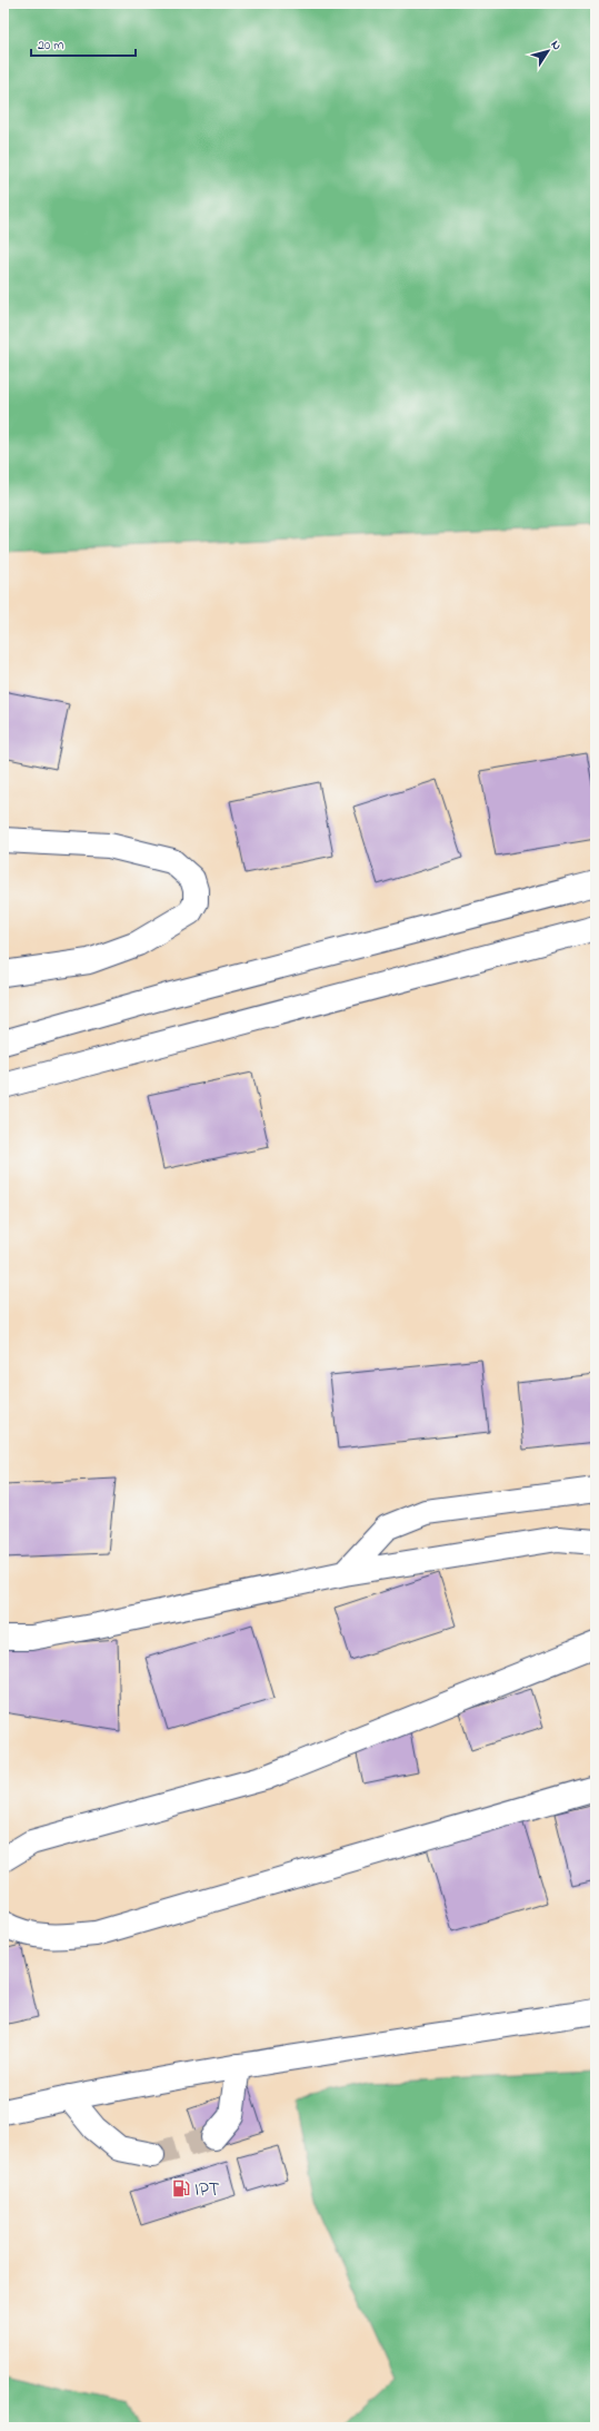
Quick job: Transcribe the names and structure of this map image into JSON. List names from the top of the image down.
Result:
{
  "places": {
    "fuel station": ["IPT"]
  },
  "scale_bar": "20 m",
  "north": "top right"
}
